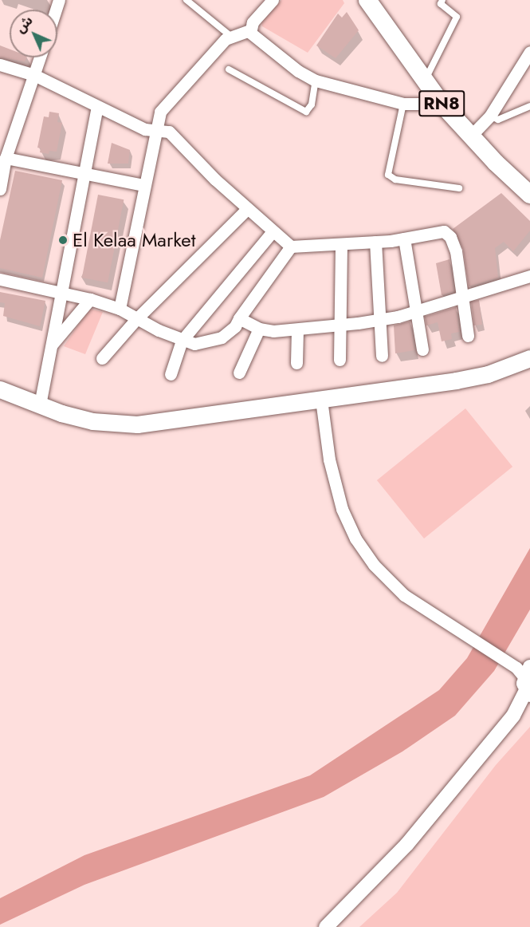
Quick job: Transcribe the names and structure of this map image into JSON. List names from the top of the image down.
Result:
{
  "streets": {
    "main road": ["RN8"]
  },
  "places": ["El Kelaa Market"],
  "north": "top left"
}
